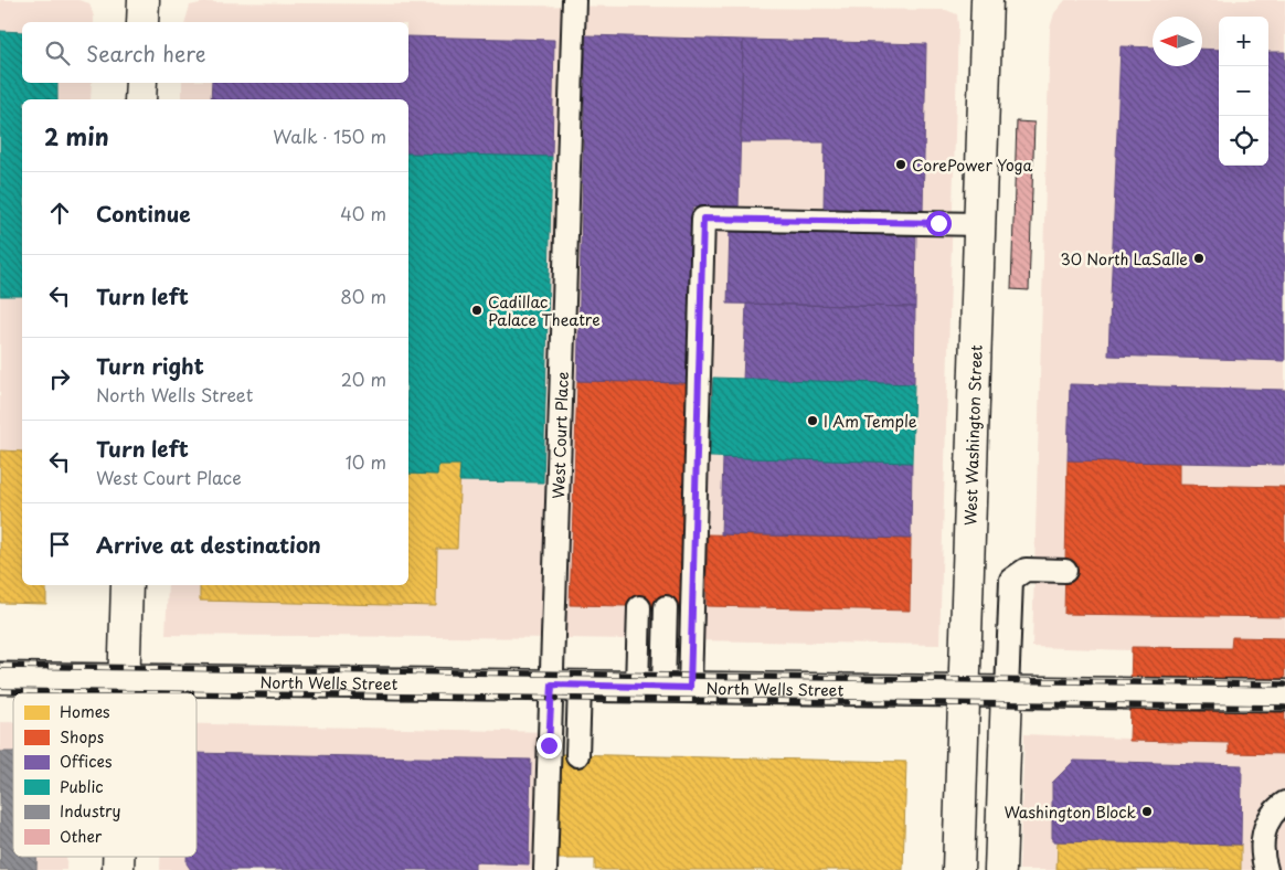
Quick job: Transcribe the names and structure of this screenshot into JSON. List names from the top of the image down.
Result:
{
  "streets": {
    "main road": ["West Washington Street", "North Wells Street"],
    "lane": ["West Court Place"]
  },
  "crossings": [
    ["West Court Place", "North Wells Street"],
    ["West Washington Street", "North Wells Street"]
  ],
  "places": [
    "CorePower Yoga",
    "30 North LaSalle",
    "Cadillac Palace Theatre",
    "I Am Temple",
    "Washington Block"
  ],
  "legend": [
    "Homes",
    "Shops",
    "Offices",
    "Public",
    "Industry",
    "Other"
  ],
  "north": "left",
  "page": {
    "map_buttons": ["+", "−"],
    "search": "Search here",
    "heading": ["2 min", "Walk · 150 m"],
    "list": [
      ["Continue", "40 m"],
      ["Turn left", "80 m"],
      ["Turn right", "North Wells Street", "20 m"],
      ["Turn left", "West Court Place", "10 m"],
      "Arrive at destination"
    ]
  }
}
